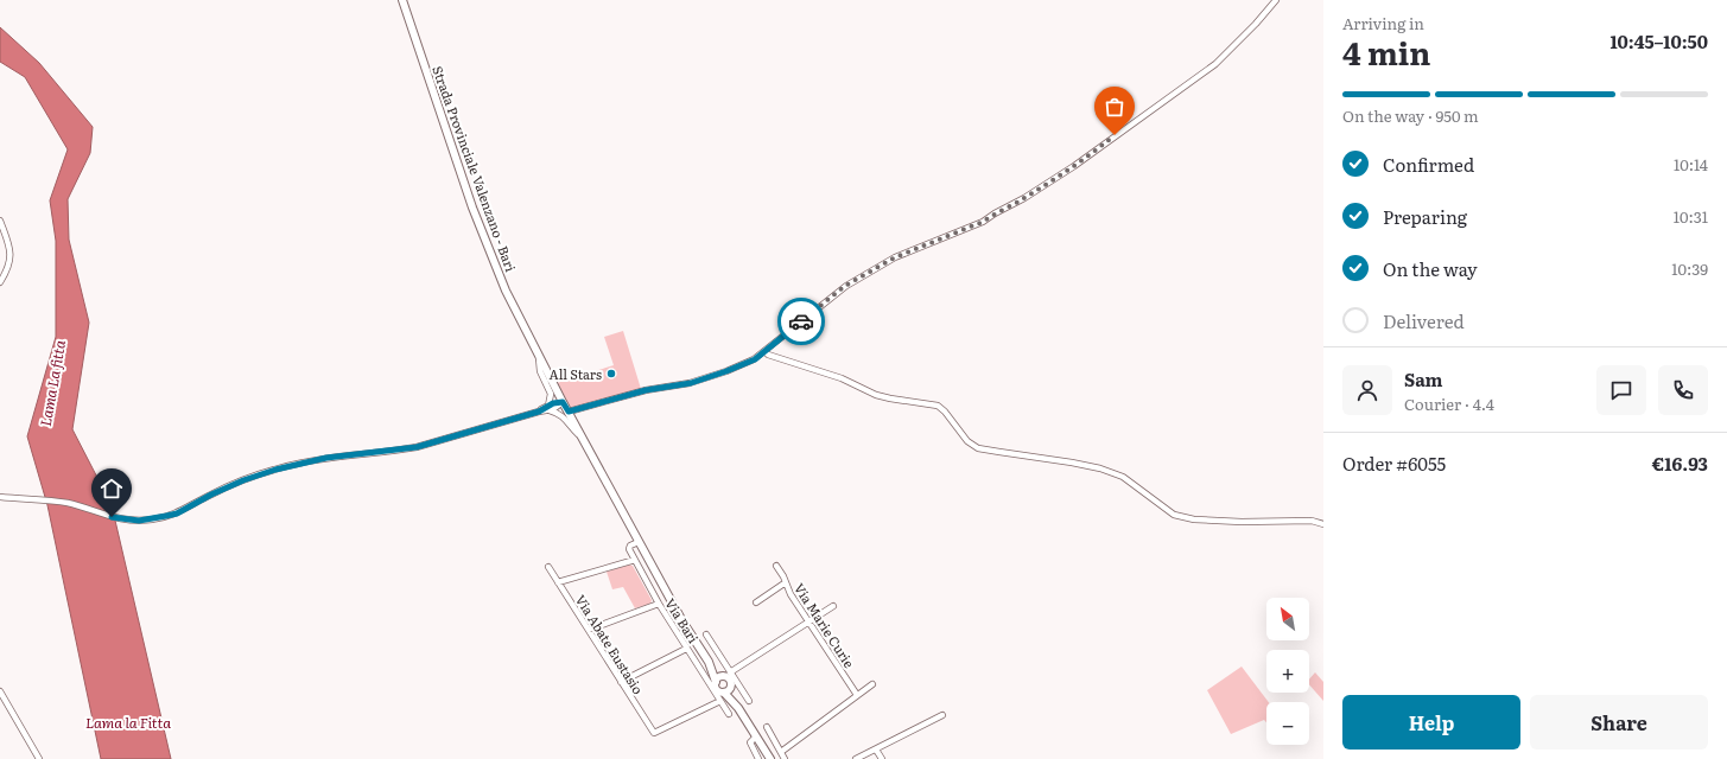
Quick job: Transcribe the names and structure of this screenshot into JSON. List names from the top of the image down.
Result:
{
  "streets": {
    "main road": ["Strada Provinciale Valenzano - Bari", "Via Bari"],
    "street": ["Via Marie Curie", "Via Abate Eustasio"]
  },
  "crossings": [
    ["Strada Provinciale Valenzano - Bari", "Via Bari"],
    ["Via Bari", "Via Abate Eustasio"]
  ],
  "water": ["Lama La fitta", "Lama la Fitta"],
  "places": ["All Stars"],
  "north": "top left",
  "page": {
    "heading": ["4 min", "Arriving in", "10:45–10:50"],
    "panel": [
      "Sam",
      "Courier · 4.4",
      "Order #6055",
      "€16.93"
    ],
    "bar": "On the way · 950 m",
    "list": [
      ["Confirmed", "10:14"],
      ["Preparing", "10:31"],
      ["On the way", "10:39"],
      "Delivered"
    ],
    "map_buttons": ["+", "−"],
    "buttons": ["Help", "Share"]
  }
}
